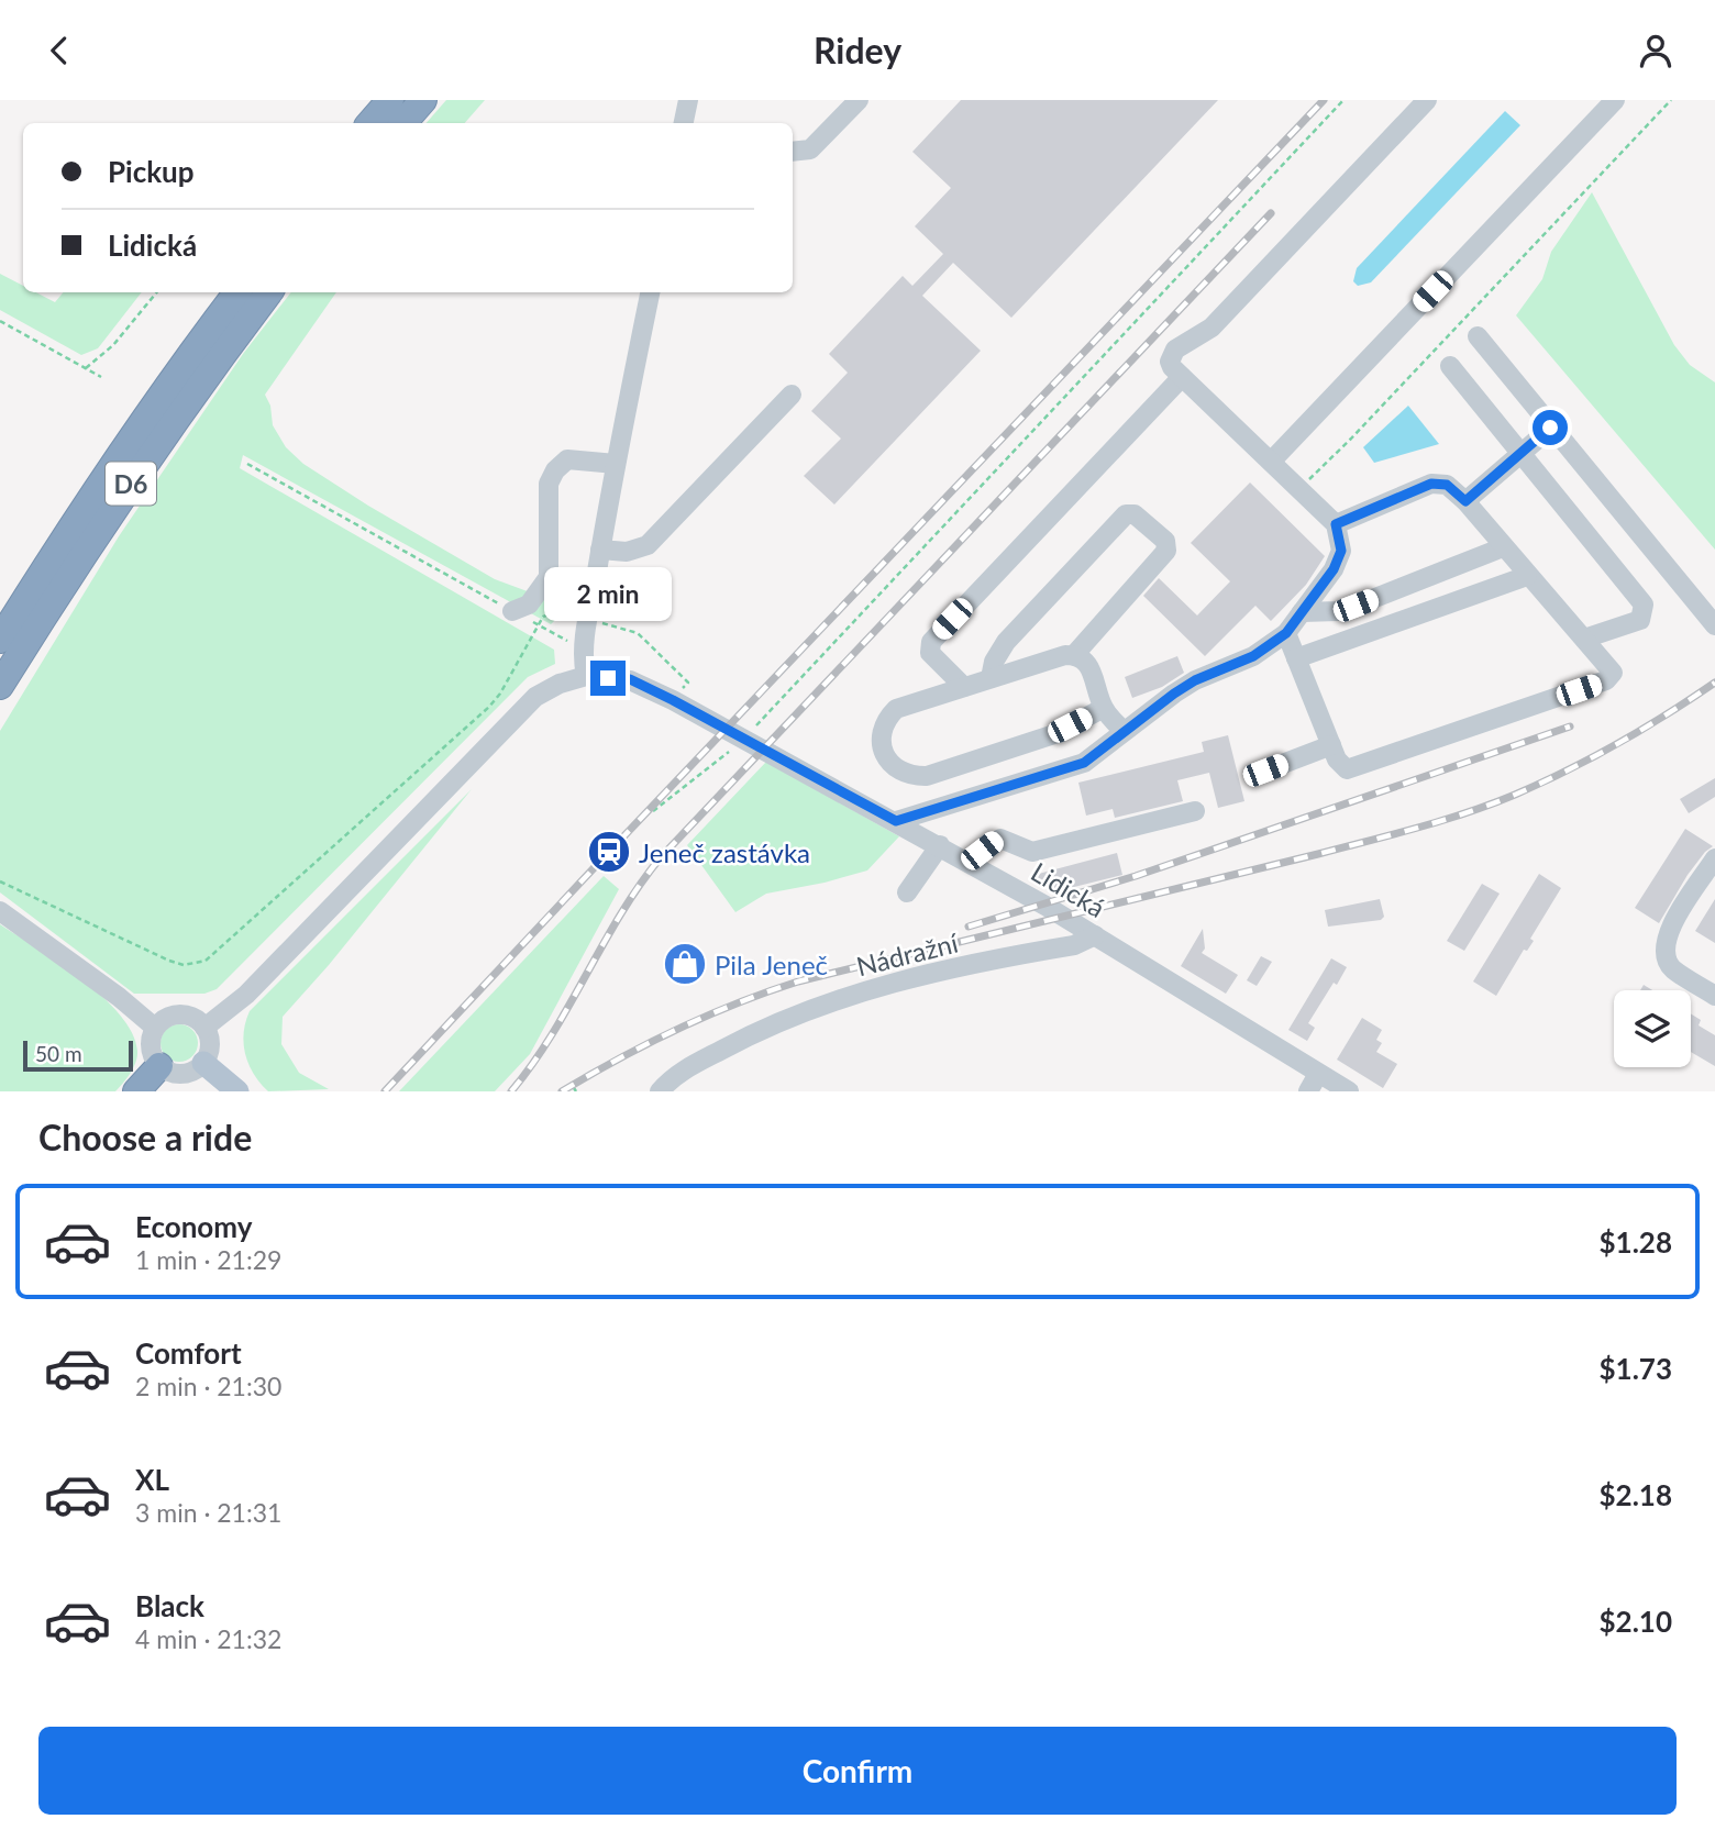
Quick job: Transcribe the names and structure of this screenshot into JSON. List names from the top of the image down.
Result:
{
  "streets": {
    "highway": ["D6"],
    "street": ["Lidická", "Nádražní"]
  },
  "crossings": [
    ["Lidická", "Nádražní"]
  ],
  "places": {
    "station": ["Jeneč zastávka"],
    "shop": ["Pila Jeneč"]
  },
  "scale_bar": "50 m",
  "page": {
    "header": "Ridey",
    "banner": ["Pickup", "Lidická"],
    "bubble": "2 min",
    "scale": "50 m",
    "heading": "Choose a ride",
    "list": [
      {
        "name": "Economy",
        "note": "1 min · 21:29",
        "value": "$1.28"
      },
      {
        "name": "Comfort",
        "note": "2 min · 21:30",
        "value": "$1.73"
      },
      {
        "name": "XL",
        "note": "3 min · 21:31",
        "value": "$2.18"
      },
      {
        "name": "Black",
        "note": "4 min · 21:32",
        "value": "$2.10"
      }
    ],
    "buttons": "Confirm"
  }
}
